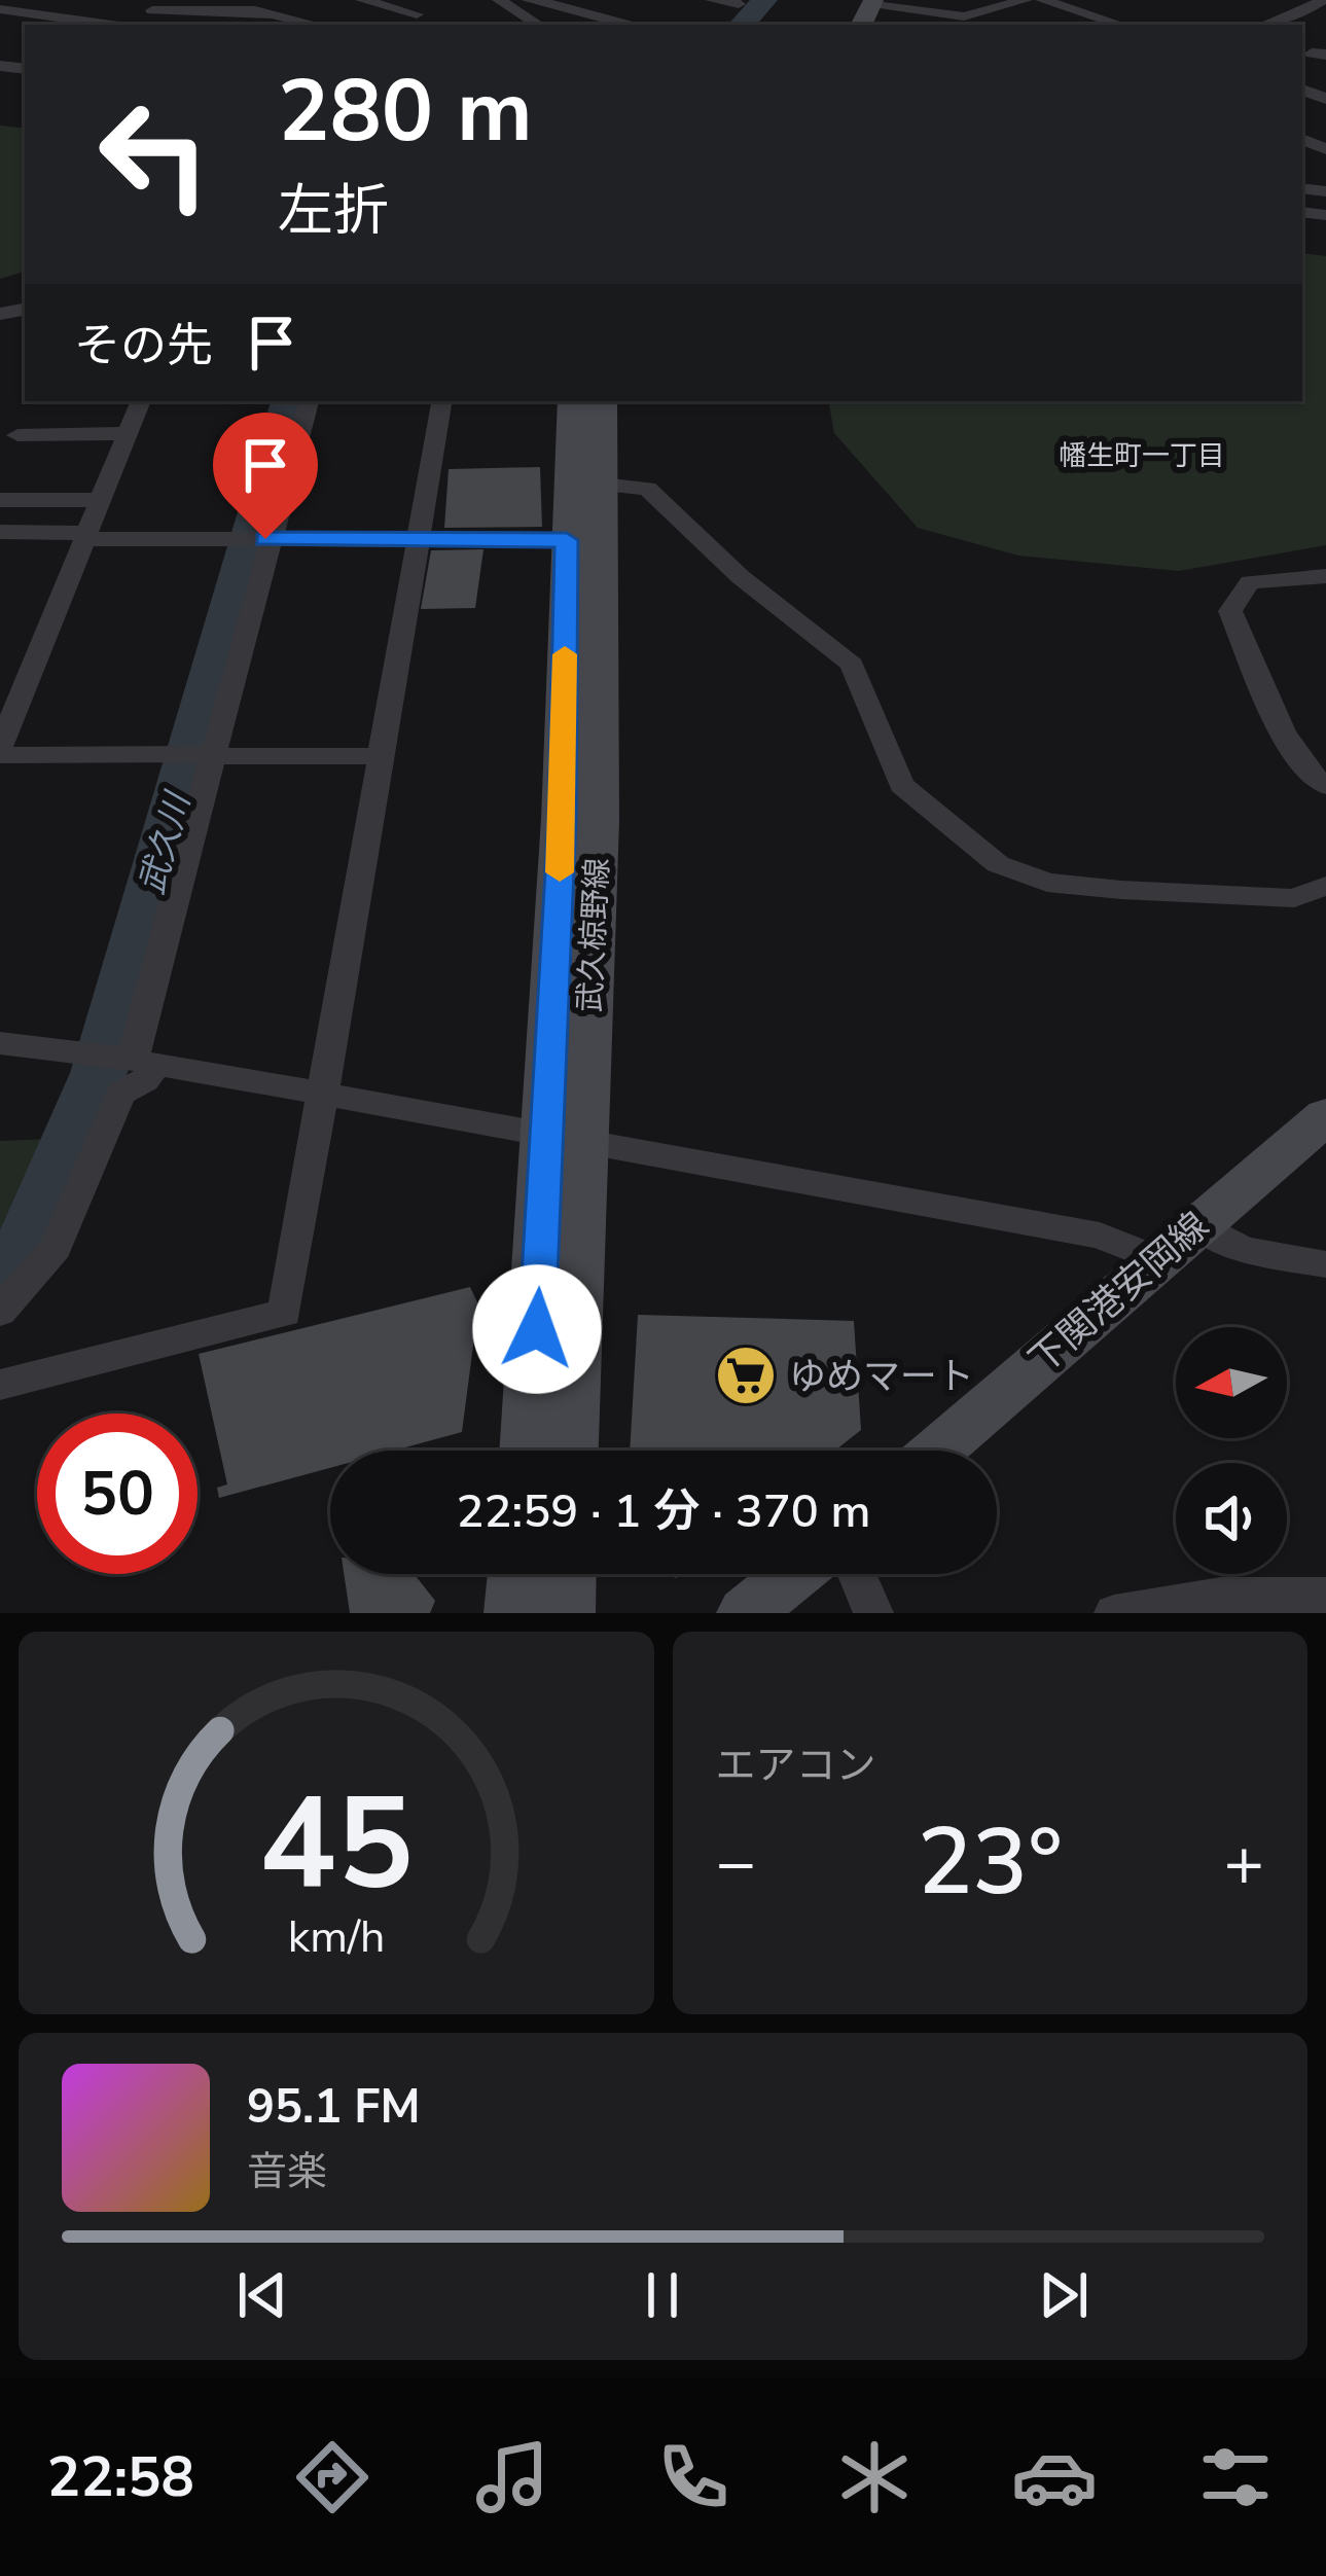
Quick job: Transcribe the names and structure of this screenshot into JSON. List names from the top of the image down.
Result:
{
  "streets": {
    "main road": ["武久椋野線", "下関港安岡線"]
  },
  "districts": ["幡生町一丁目"],
  "water": ["武久川"],
  "places": {
    "supermarket": ["ゆめマート"]
  },
  "north": "left",
  "page": {
    "turn": ["280 m", "左折"],
    "then": "その先",
    "limit": "50",
    "trip": "22:59 · 1 分 · 370 m",
    "tile": "エアコン",
    "heat": ["−", "23°", "+"],
    "song": ["95.1 FM", "音楽"],
    "tabs": "22:58",
    "gauge": ["45", "km/h"]
  }
}
